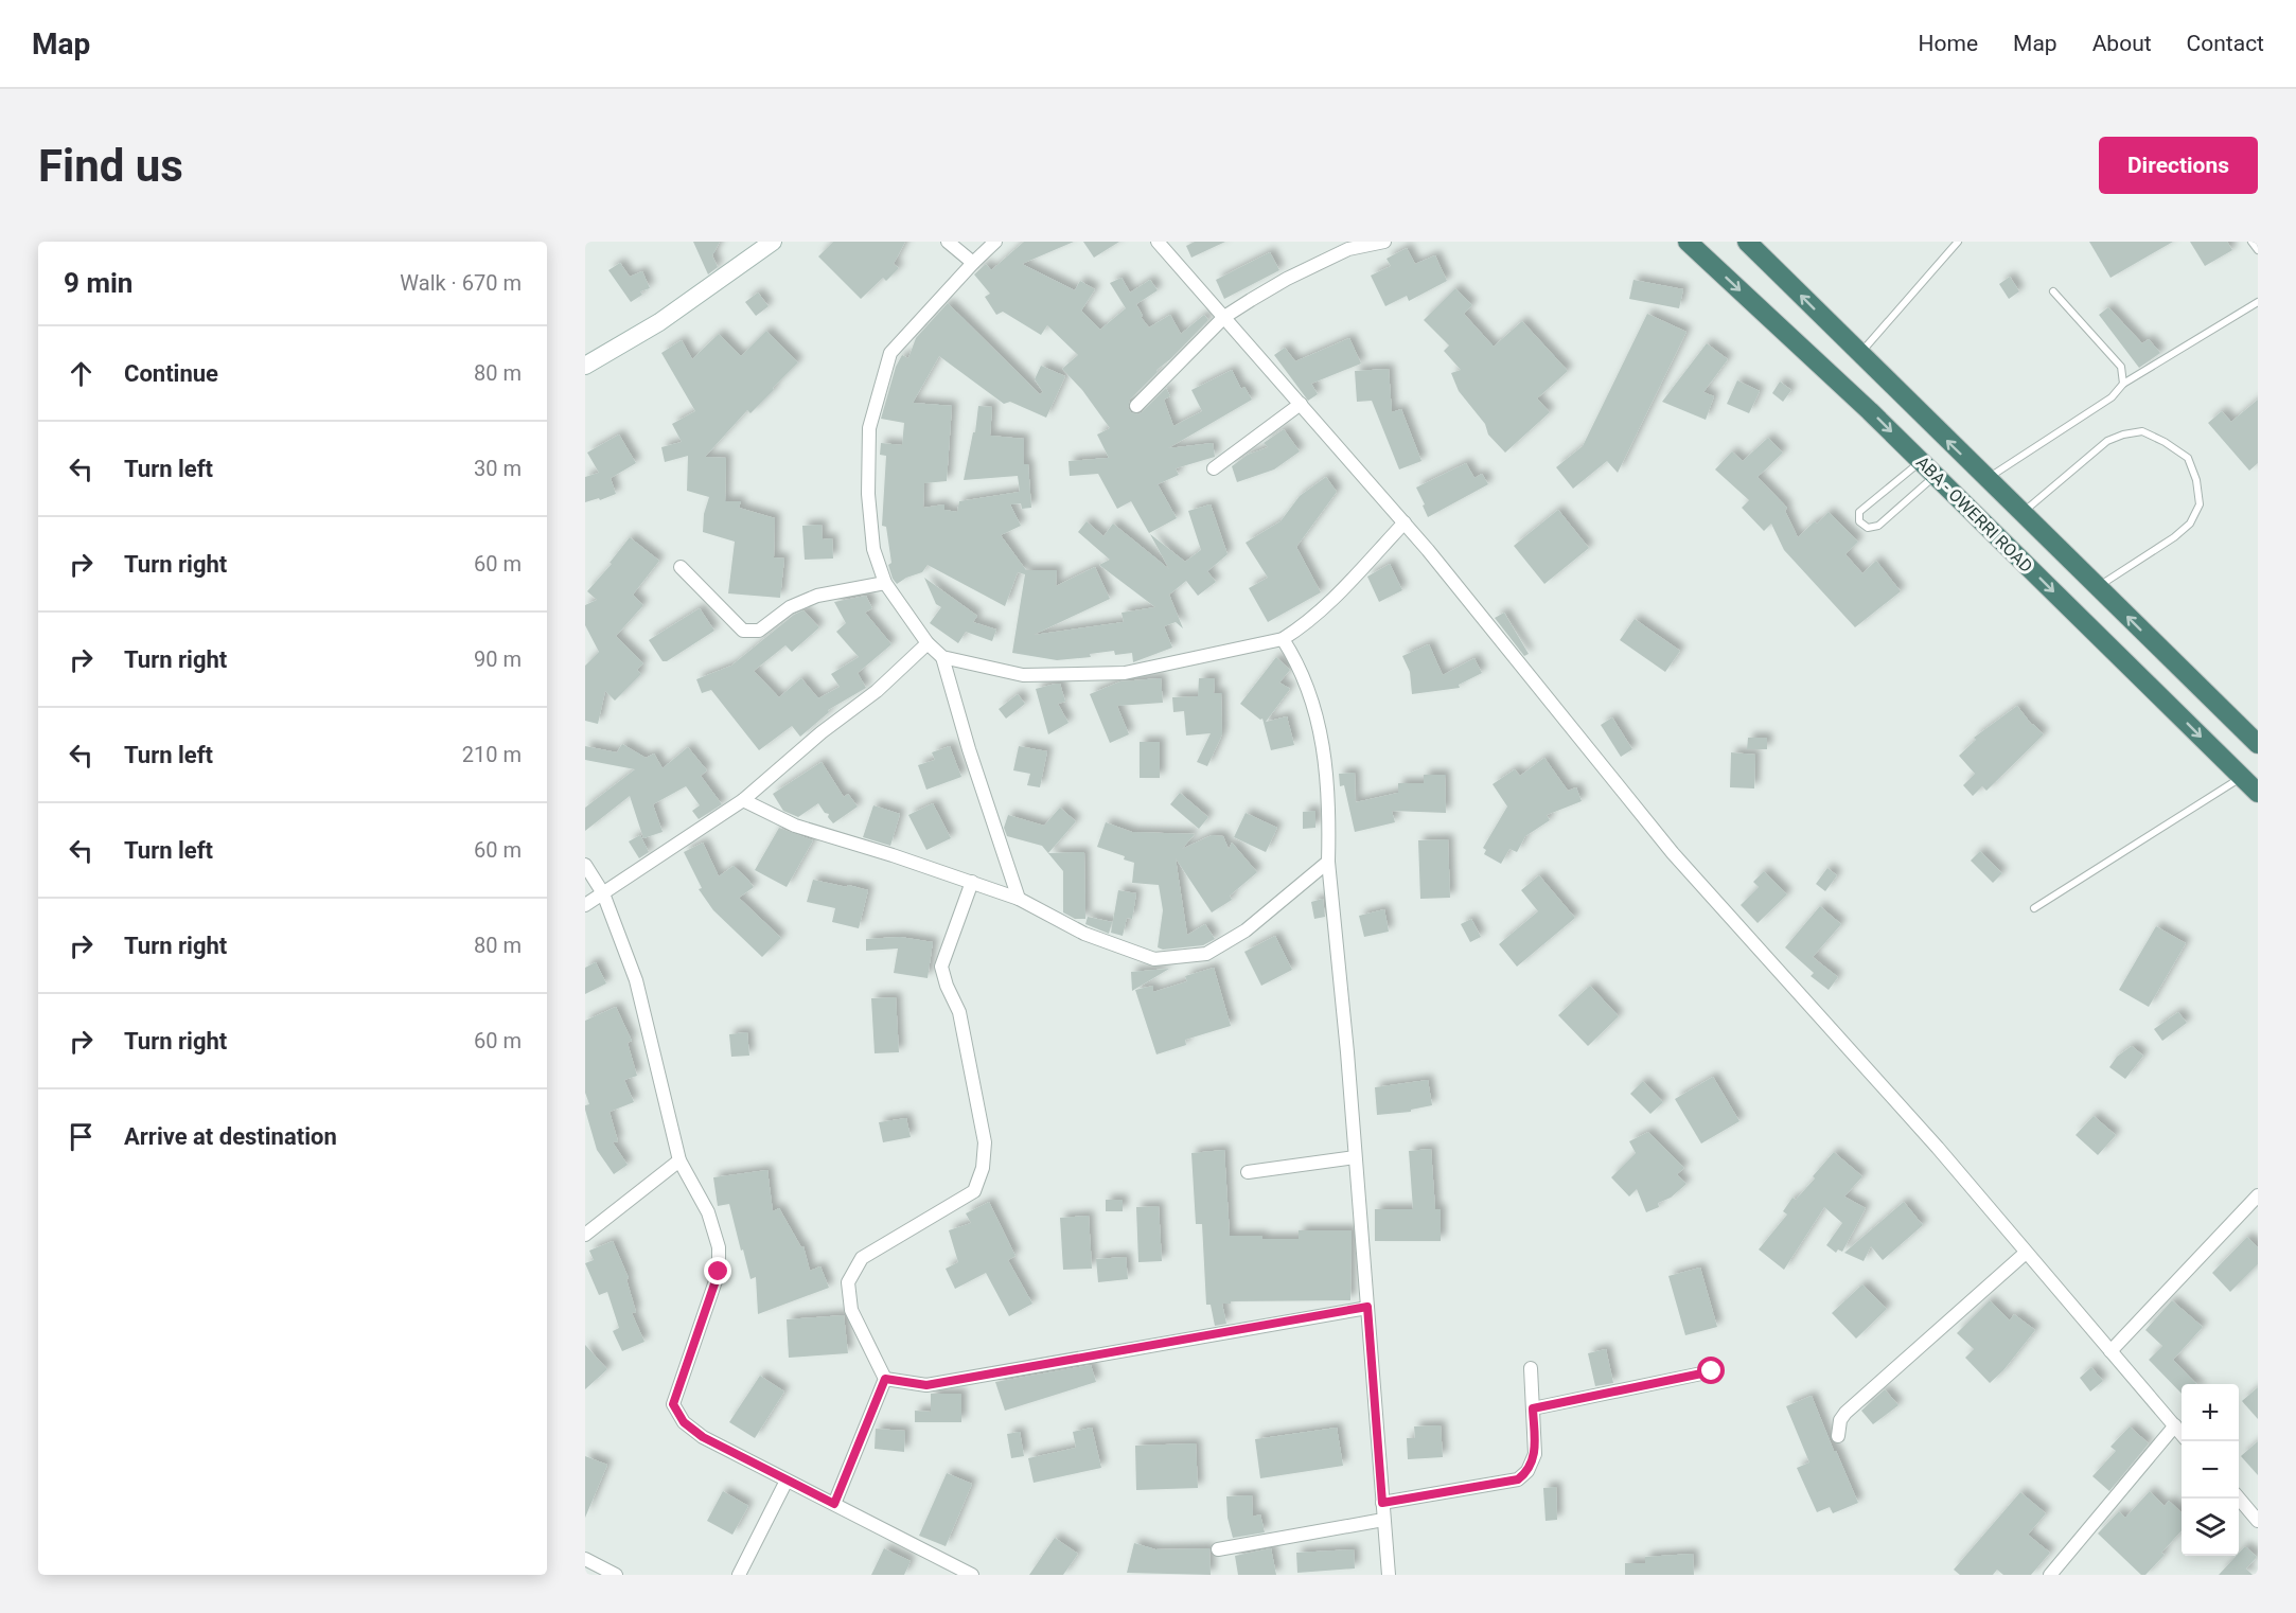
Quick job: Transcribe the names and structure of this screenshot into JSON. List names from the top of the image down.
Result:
{
  "streets": {
    "highway": ["ABA - OWERRI ROAD"]
  },
  "page": {
    "header": "Map",
    "nav": [
      "Home",
      "Map",
      "About",
      "Contact"
    ],
    "buttons": "Directions",
    "title": "Find us",
    "heading": ["9 min", "Walk · 670 m"],
    "list": [
      ["Continue", "80 m"],
      ["Turn left", "30 m"],
      ["Turn right", "60 m"],
      ["Turn right", "90 m"],
      ["Turn left", "210 m"],
      ["Turn left", "60 m"],
      ["Turn right", "80 m"],
      ["Turn right", "60 m"],
      "Arrive at destination"
    ],
    "map_buttons": ["+", "−"]
  }
}
